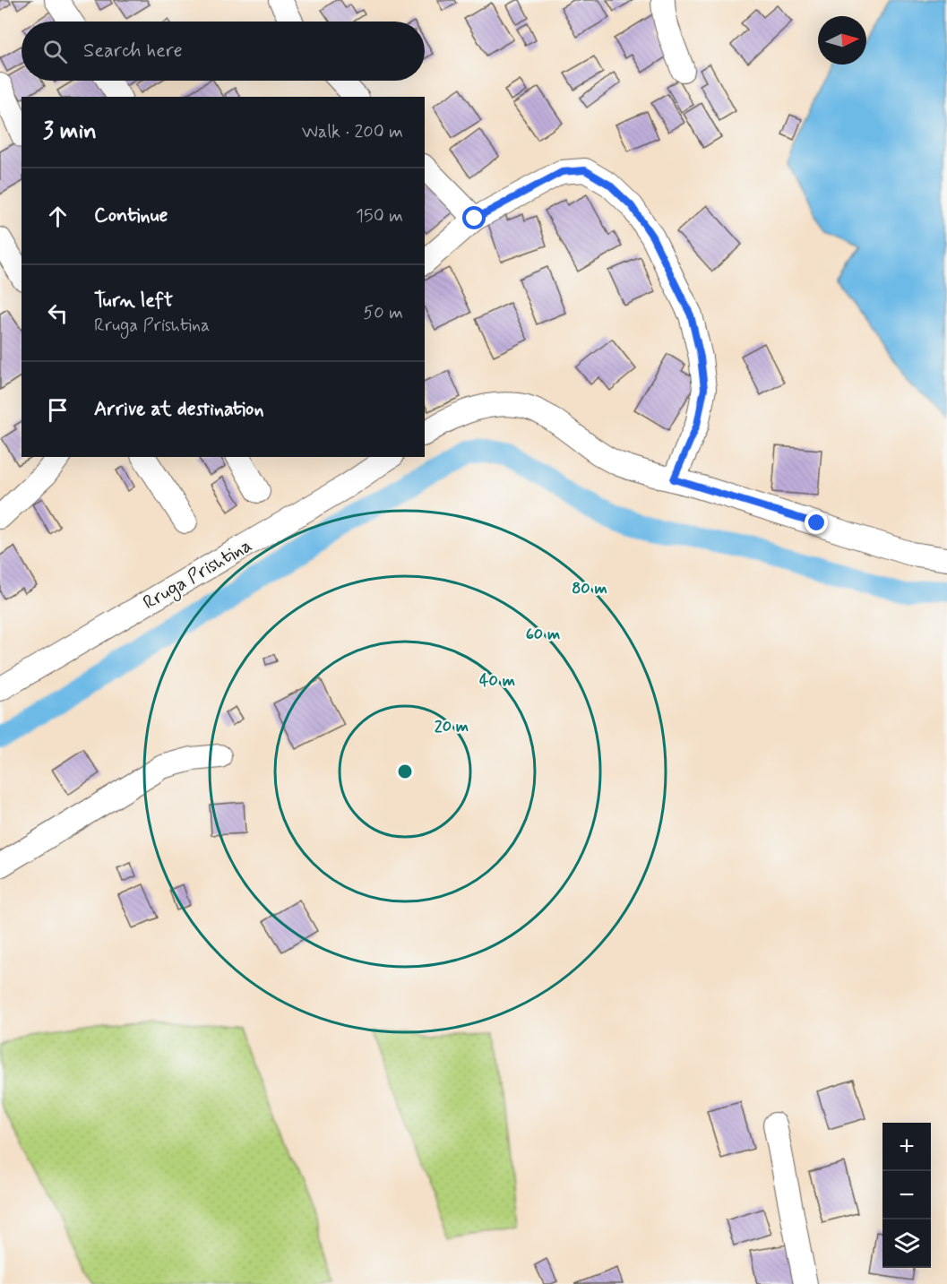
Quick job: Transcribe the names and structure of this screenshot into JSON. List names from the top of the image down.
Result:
{
  "streets": {
    "street": ["Rruga Prishtina"]
  },
  "north": "right",
  "page": {
    "search": "Search here",
    "heading": ["3 min", "Walk · 200 m"],
    "list": [
      ["Continue", "150 m"],
      ["Turn left", "Rruga Prishtina", "50 m"],
      "Arrive at destination"
    ],
    "map_buttons": ["+", "−"]
  },
  "rings": [
    "80 m",
    "60 m",
    "40 m",
    "20 m"
  ]
}
